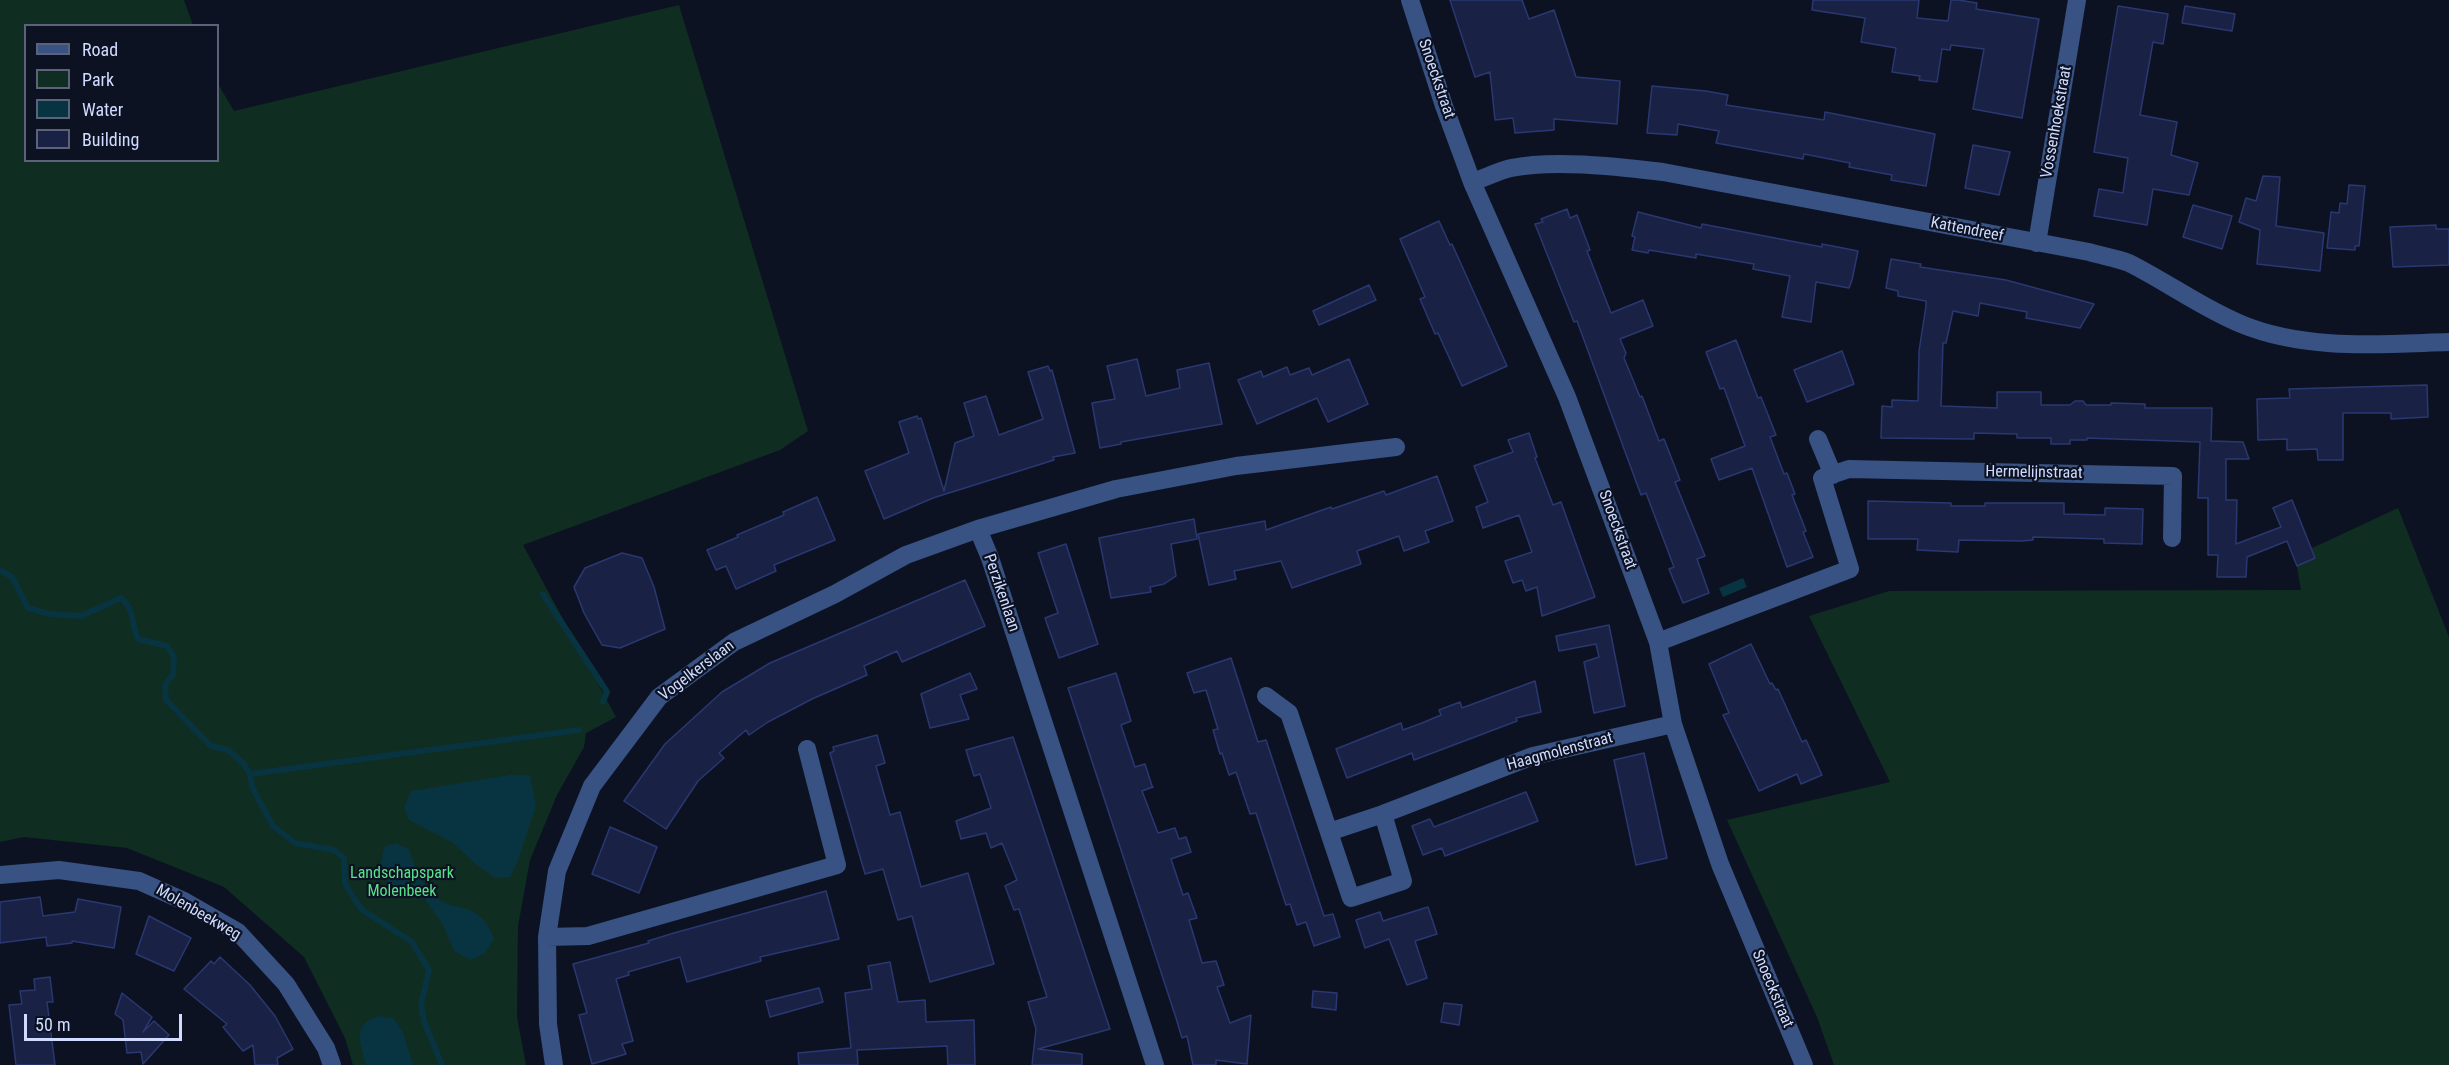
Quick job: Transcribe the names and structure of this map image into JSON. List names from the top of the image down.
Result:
{
  "streets": {
    "street": [
      "Snoeckstraat",
      "Vossenhoekstraat",
      "Kattendreef",
      "Hermelijnstraat",
      "Perzikenlaan",
      "Vogelkerslaan",
      "Haagmolenstraat",
      "Molenbeekweg"
    ]
  },
  "crossings": [
    ["Snoeckstraat", "Kattendreef"],
    ["Snoeckstraat", "Haagmolenstraat"],
    ["Vossenhoekstraat", "Kattendreef"],
    ["Perzikenlaan", "Vogelkerslaan"]
  ],
  "parks": ["Landschapspark Molenbeek"],
  "legend": [
    "Road",
    "Park",
    "Water",
    "Building"
  ],
  "scale_bar": "50 m"
}
